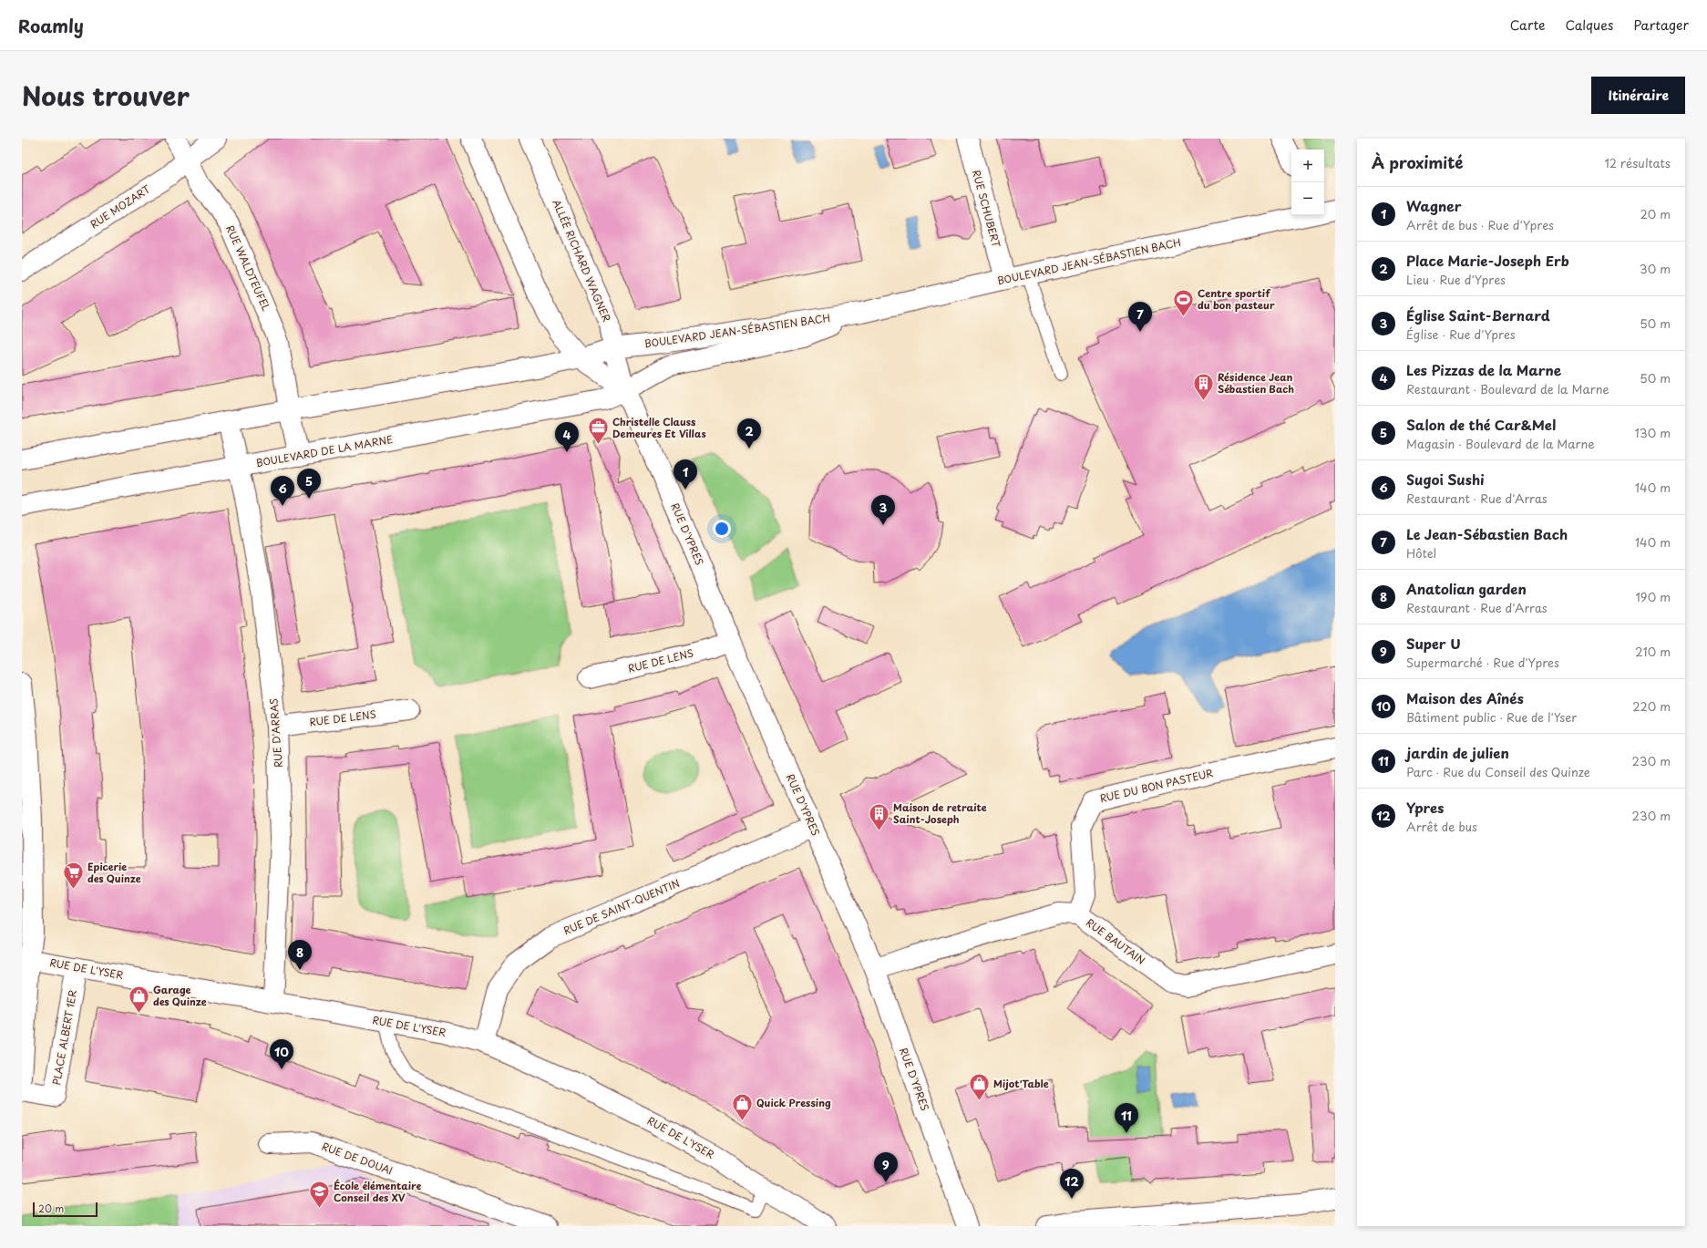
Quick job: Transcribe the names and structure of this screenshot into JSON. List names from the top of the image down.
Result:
{
  "streets": {
    "street": [
      "RUE MOZART",
      "RUE SCHUBERT",
      "ALLÉE RICHARD WAGNER",
      "BOULEVARD JEAN-SÉBASTIEN BACH",
      "RUE WALDTEUFEL",
      "BOULEVARD DE LA MARNE",
      "RUE D'YPRES",
      "RUE DE LENS",
      "RUE D'ARRAS",
      "RUE DU BON PASTEUR",
      "RUE DE SAINT-QUENTIN",
      "RUE BAUTAIN",
      "RUE DE L'YSER",
      "PLACE ALBERT 1ER",
      "RUE DE DOUAI"
    ]
  },
  "crossings": [
    ["RUE MOZART", "RUE WALDTEUFEL"],
    ["RUE SCHUBERT", "BOULEVARD JEAN-SÉBASTIEN BACH"],
    ["ALLÉE RICHARD WAGNER", "BOULEVARD JEAN-SÉBASTIEN BACH"],
    ["ALLÉE RICHARD WAGNER", "BOULEVARD DE LA MARNE"],
    ["ALLÉE RICHARD WAGNER", "RUE D'YPRES"],
    ["BOULEVARD JEAN-SÉBASTIEN BACH", "BOULEVARD DE LA MARNE"],
    ["BOULEVARD JEAN-SÉBASTIEN BACH", "RUE D'YPRES"],
    ["RUE WALDTEUFEL", "BOULEVARD DE LA MARNE"],
    ["BOULEVARD DE LA MARNE", "RUE D'YPRES"],
    ["BOULEVARD DE LA MARNE", "RUE D'ARRAS"],
    ["RUE D'YPRES", "RUE DE LENS"],
    ["RUE D'YPRES", "RUE DE SAINT-QUENTIN"],
    ["RUE D'YPRES", "RUE BAUTAIN"],
    ["RUE DE LENS", "RUE D'ARRAS"],
    ["RUE D'ARRAS", "RUE DE L'YSER"],
    ["RUE DU BON PASTEUR", "RUE BAUTAIN"],
    ["RUE DE SAINT-QUENTIN", "RUE DE L'YSER"],
    ["RUE DE L'YSER", "PLACE ALBERT 1ER"]
  ],
  "places": {
    "sports": ["Centre sportif du bon pasteur"],
    "building": ["Résidence Jean Sébastien Bach", "Maison de retraite Saint-Joseph"],
    "office": ["Christelle Clauss Demeures Et Villas"],
    "supermarket": ["Epicerie des Quinze"],
    "shop": ["Garage des Quinze", "Mijot'Table", "Quick Pressing"],
    "school or university": ["École élémentaire Conseil des XV"]
  },
  "scale_bar": "20 m",
  "page": {
    "header": "Roamly",
    "nav": ["Carte", "Calques", "Partager"],
    "title": "Nous trouver",
    "buttons": "Itinéraire",
    "heading": ["À proximité", "12 résultats"],
    "map_buttons": ["+", "−"],
    "list": [
      {
        "mark": "1",
        "name": "Wagner",
        "note": "Arrêt de bus · Rue d'Ypres",
        "value": "20 m"
      },
      {
        "mark": "2",
        "name": "Place Marie-Joseph Erb",
        "note": "Lieu · Rue d'Ypres",
        "value": "30 m"
      },
      {
        "mark": "3",
        "name": "Église Saint-Bernard",
        "note": "Église · Rue d'Ypres",
        "value": "50 m"
      },
      {
        "mark": "4",
        "name": "Les Pizzas de la Marne",
        "note": "Restaurant · Boulevard de la Marne",
        "value": "50 m"
      },
      {
        "mark": "5",
        "name": "Salon de thé Car&Mel",
        "note": "Magasin · Boulevard de la Marne",
        "value": "130 m"
      },
      {
        "mark": "6",
        "name": "Sugoi Sushi",
        "note": "Restaurant · Rue d'Arras",
        "value": "140 m"
      },
      {
        "mark": "7",
        "name": "Le Jean-Sébastien Bach",
        "note": "Hôtel",
        "value": "140 m"
      },
      {
        "mark": "8",
        "name": "Anatolian garden",
        "note": "Restaurant · Rue d'Arras",
        "value": "190 m"
      },
      {
        "mark": "9",
        "name": "Super U",
        "note": "Supermarché · Rue d'Ypres",
        "value": "210 m"
      },
      {
        "mark": "10",
        "name": "Maison des Aînés",
        "note": "Bâtiment public · Rue de l'Yser",
        "value": "220 m"
      },
      {
        "mark": "11",
        "name": "jardin de julien",
        "note": "Parc · Rue du Conseil des Quinze",
        "value": "230 m"
      },
      {
        "mark": "12",
        "name": "Ypres",
        "note": "Arrêt de bus",
        "value": "230 m"
      }
    ],
    "pins": [
      "7",
      "2",
      "4",
      "1",
      "5",
      "6",
      "3",
      "8",
      "10",
      "11",
      "9",
      "12"
    ],
    "scale": "20 m"
  }
}
